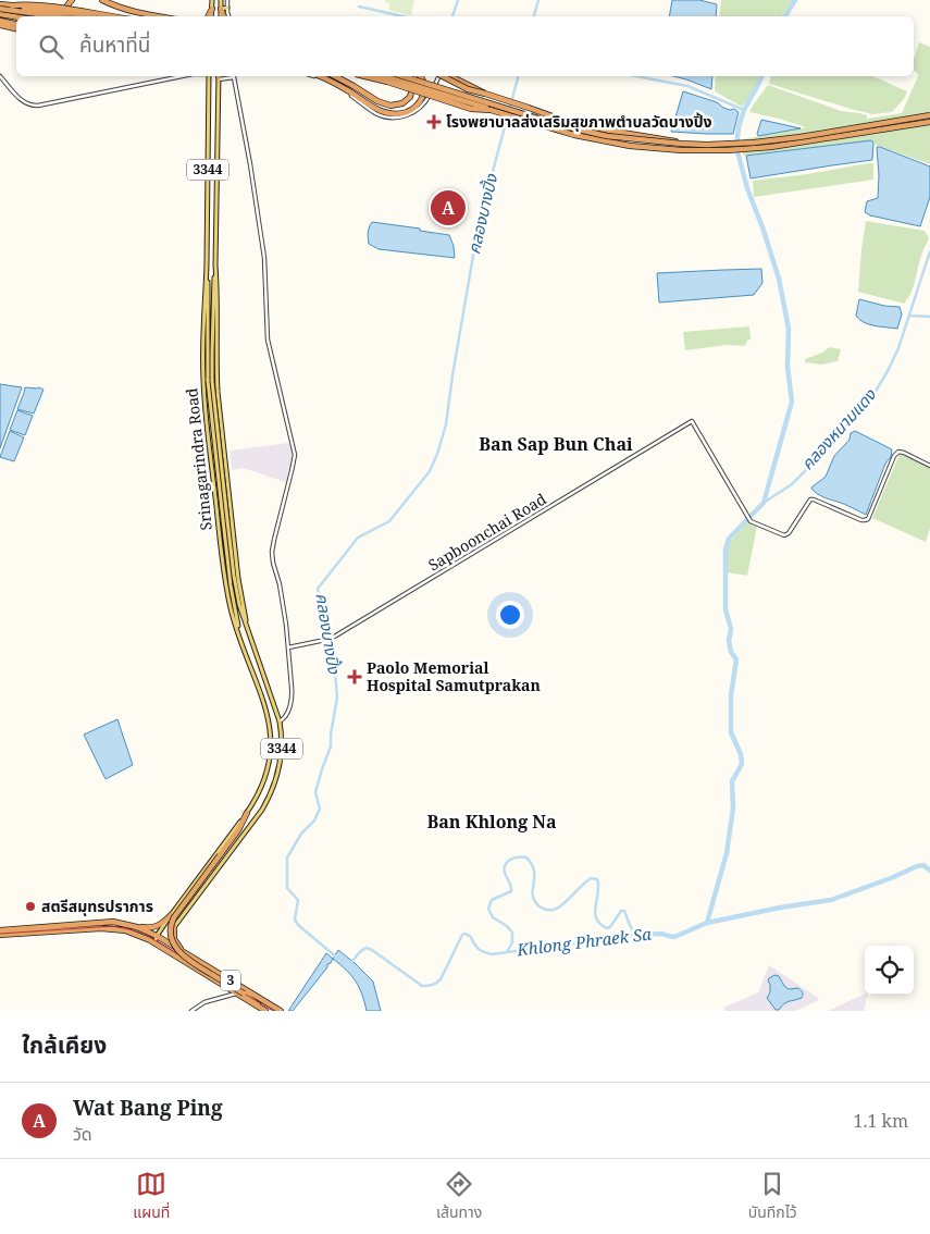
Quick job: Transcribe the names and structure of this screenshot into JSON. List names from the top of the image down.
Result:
{
  "streets": {
    "highway": ["3"],
    "main road": ["3344", "Srinagarindra Road"],
    "street": ["Sapboonchai Road"]
  },
  "crossings": [
    ["Srinagarindra Road", "3"]
  ],
  "districts": ["Ban Sap Bun Chai", "Ban Khlong Na"],
  "water": ["คลองบางปิ้ง", "คลองหนามแดง", "Khlong Phraek Sa"],
  "places": {
    "health": ["โรงพยาบาลส่งเสริมสุขภาพตำบลวัดบางปิ้ง", "Paolo Memorial Hospital Samutprakan"],
    "other": ["สตรีสมุทรปราการ"]
  },
  "page": {
    "search": "ค้นหาที่นี่",
    "pins": "A",
    "heading": "ใกล้เคียง",
    "list": [
      {
        "mark": "A",
        "name": "Wat Bang Ping",
        "note": "วัด",
        "value": "1.1 km"
      }
    ],
    "nav": ["แผนที่", "เส้นทาง", "บันทึกไว้"]
  }
}
